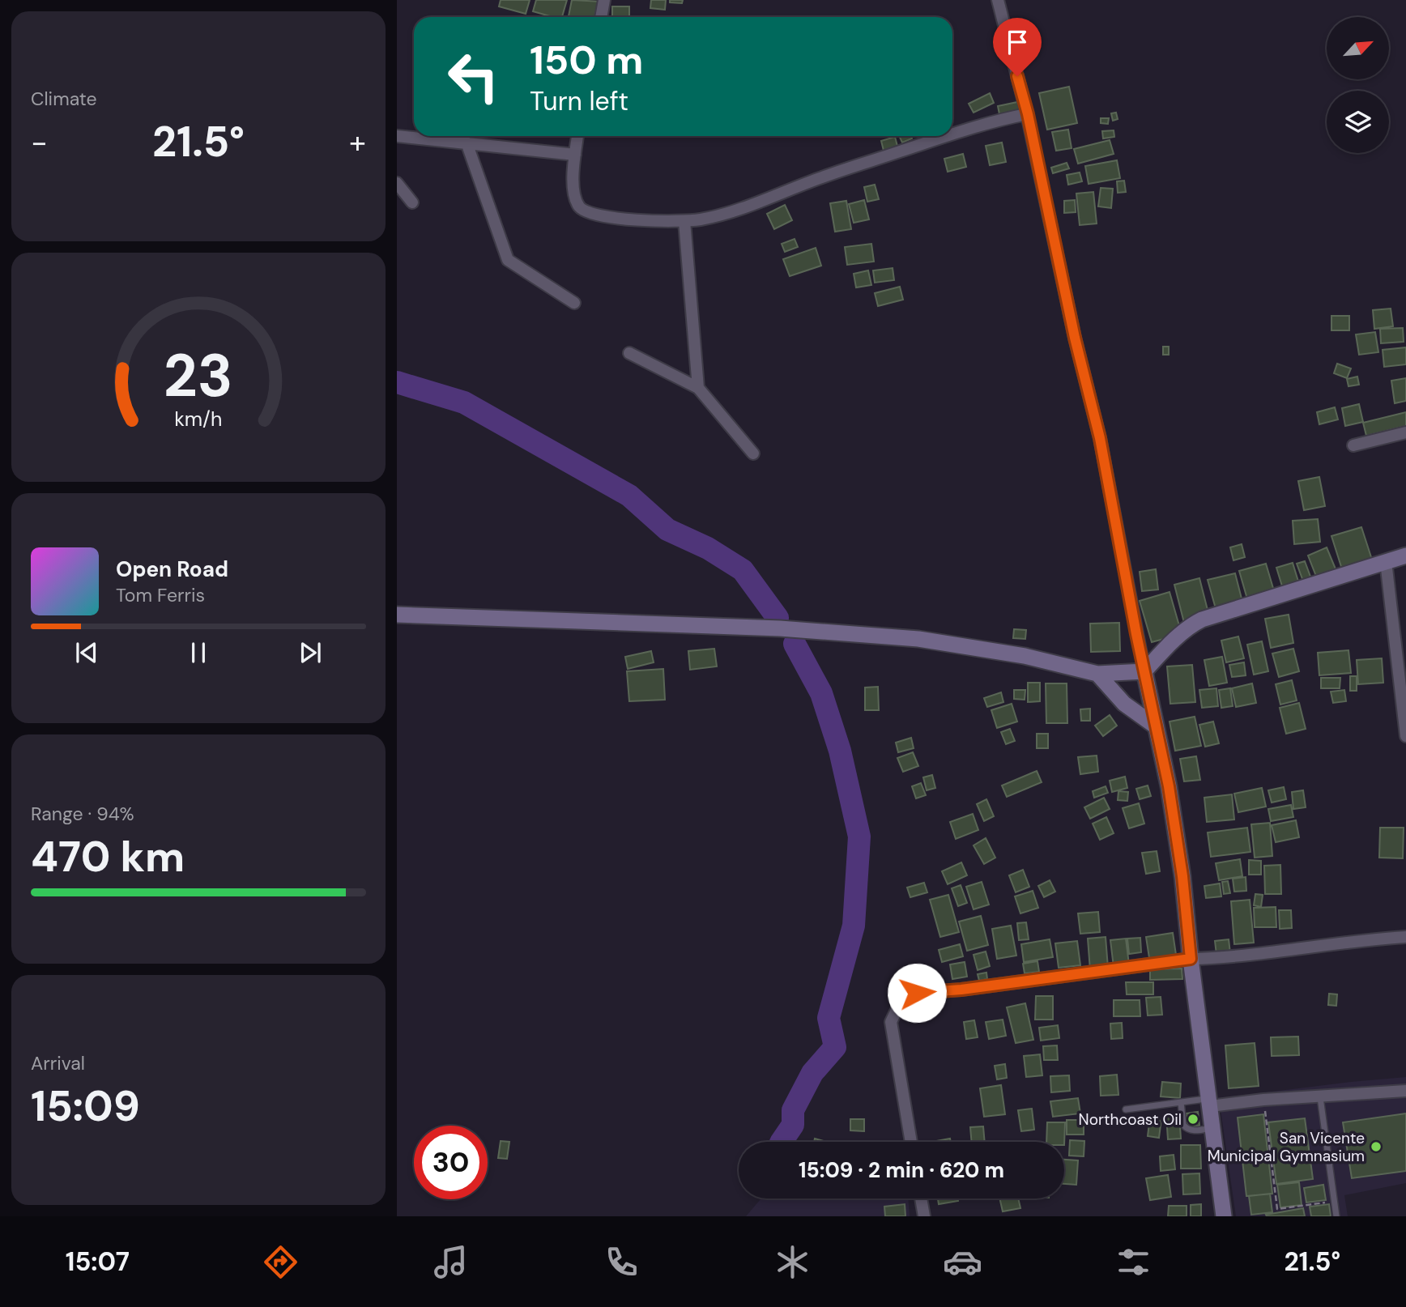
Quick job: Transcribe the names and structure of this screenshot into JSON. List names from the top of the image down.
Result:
{
  "places": ["Northcoast Oil", "San Vicente Municipal Gymnasium"],
  "north": "top right",
  "page": {
    "tile": [
      "Climate",
      ["Range · 94%", "470 km"],
      ["Arrival", "15:09"]
    ],
    "turn": ["150 m", "Turn left"],
    "heat": ["−", "21.5°", "+"],
    "song": ["Open Road", "Tom Ferris"],
    "limit": "30",
    "trip": "15:09 · 2 min · 620 m",
    "tabs": ["15:07", "21.5°"],
    "gauge": ["23", "km/h"]
  }
}
